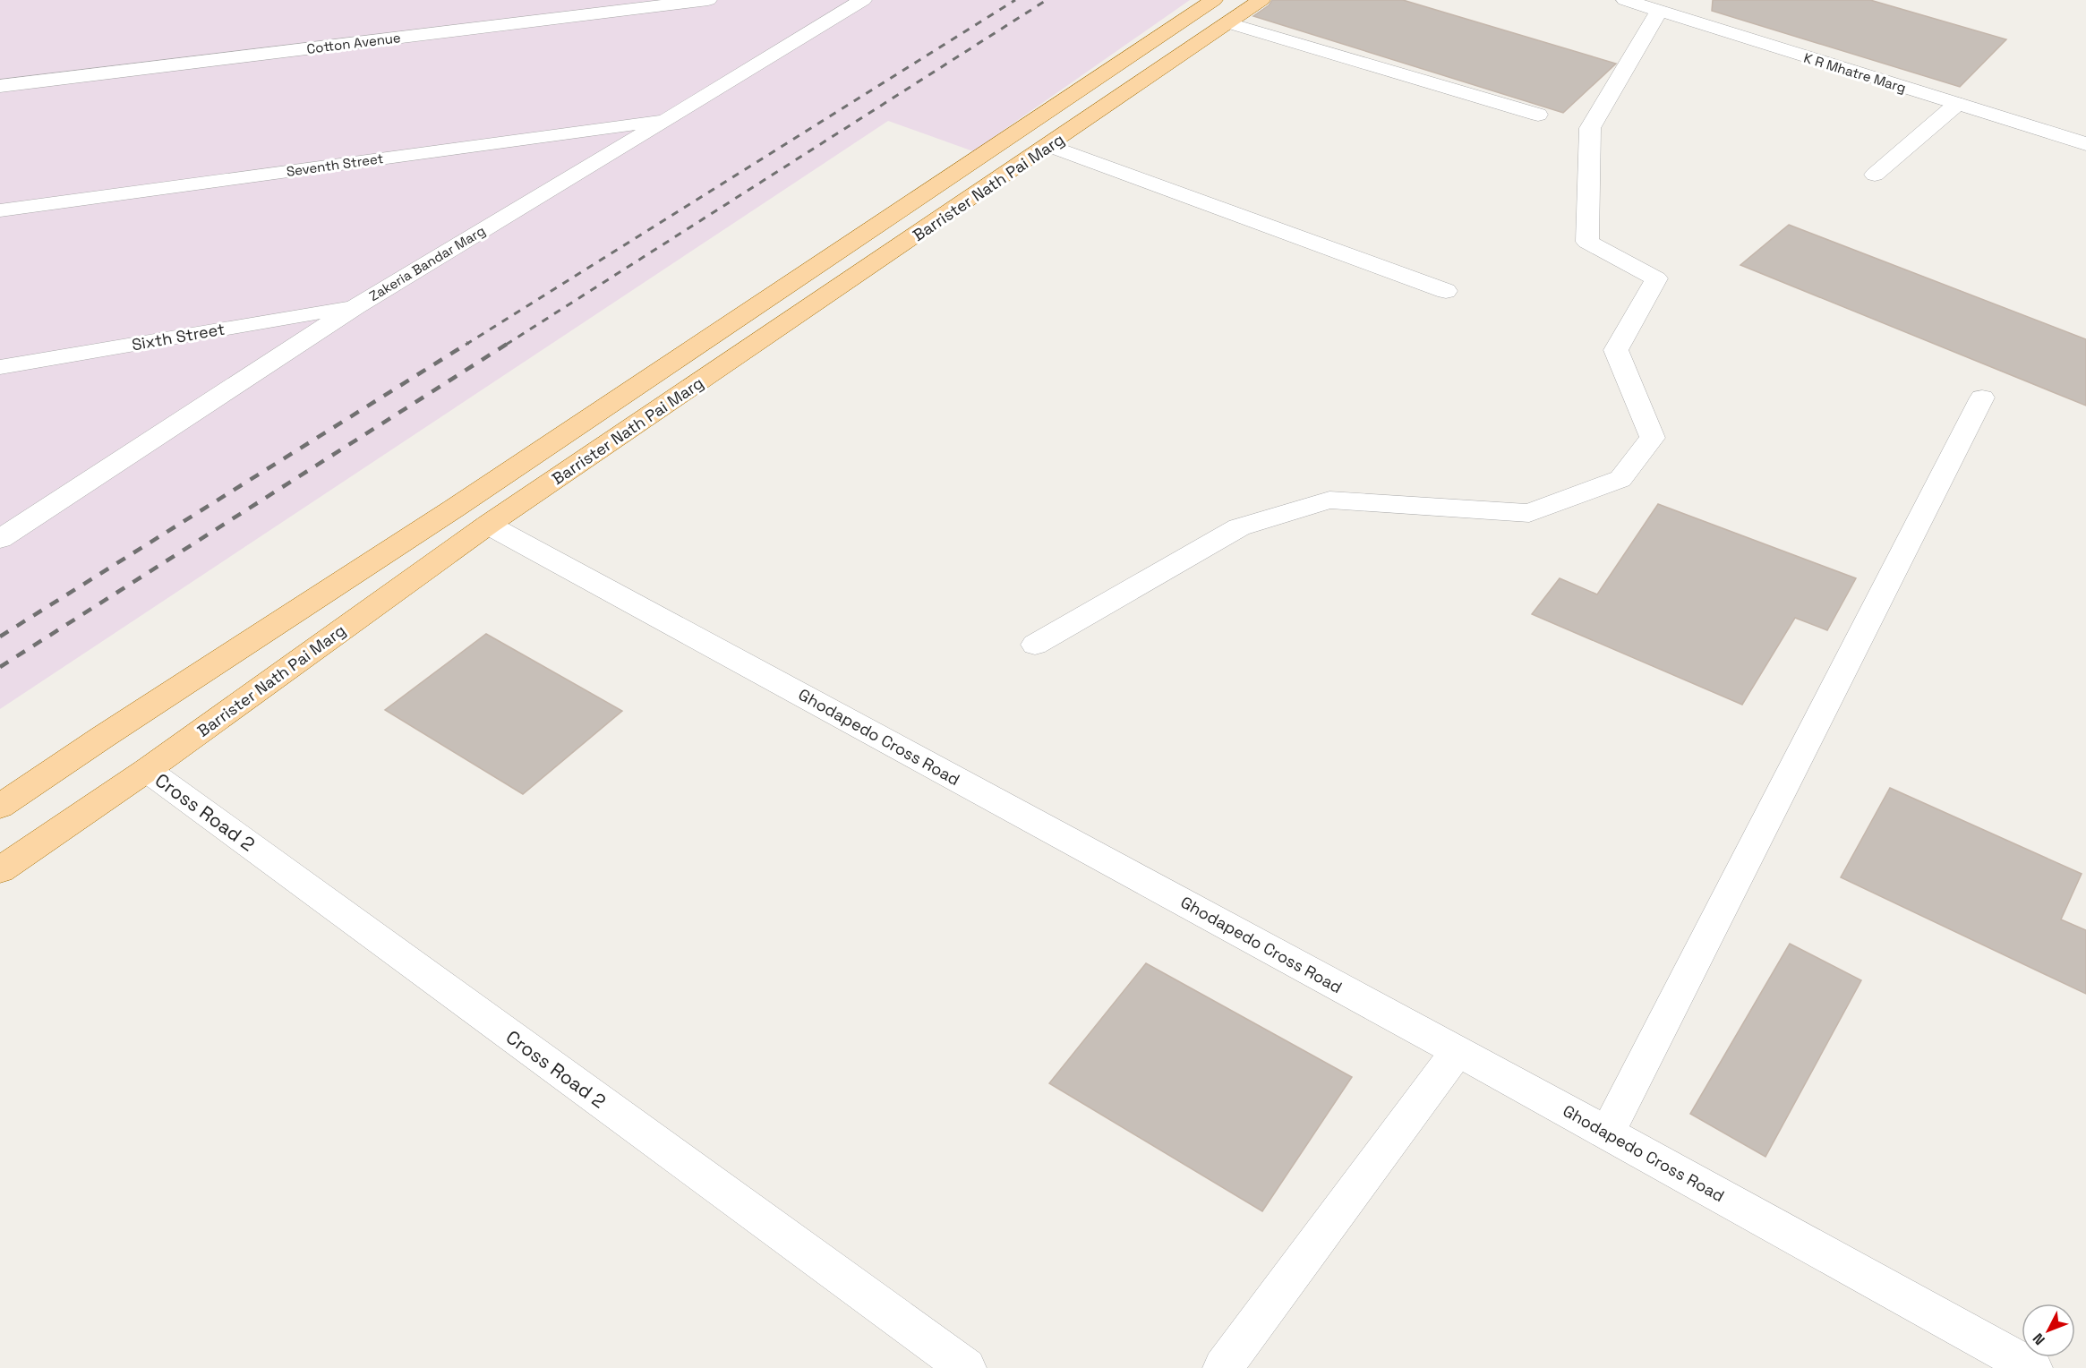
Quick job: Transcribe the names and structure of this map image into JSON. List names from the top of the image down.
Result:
{
  "streets": {
    "main road": ["Barrister Nath Pai Marg"],
    "street": [
      "Cotton Avenue",
      "K R Mhatre Marg",
      "Seventh Street",
      "Zakeria Bandar Marg",
      "Sixth Street",
      "Ghodapedo Cross Road",
      "Cross Road 2"
    ]
  },
  "crossings": [
    ["Seventh Street", "Zakeria Bandar Marg"],
    ["Barrister Nath Pai Marg", "Ghodapedo Cross Road"],
    ["Barrister Nath Pai Marg", "Cross Road 2"],
    ["Zakeria Bandar Marg", "Sixth Street"]
  ],
  "north": "bottom left"
}
